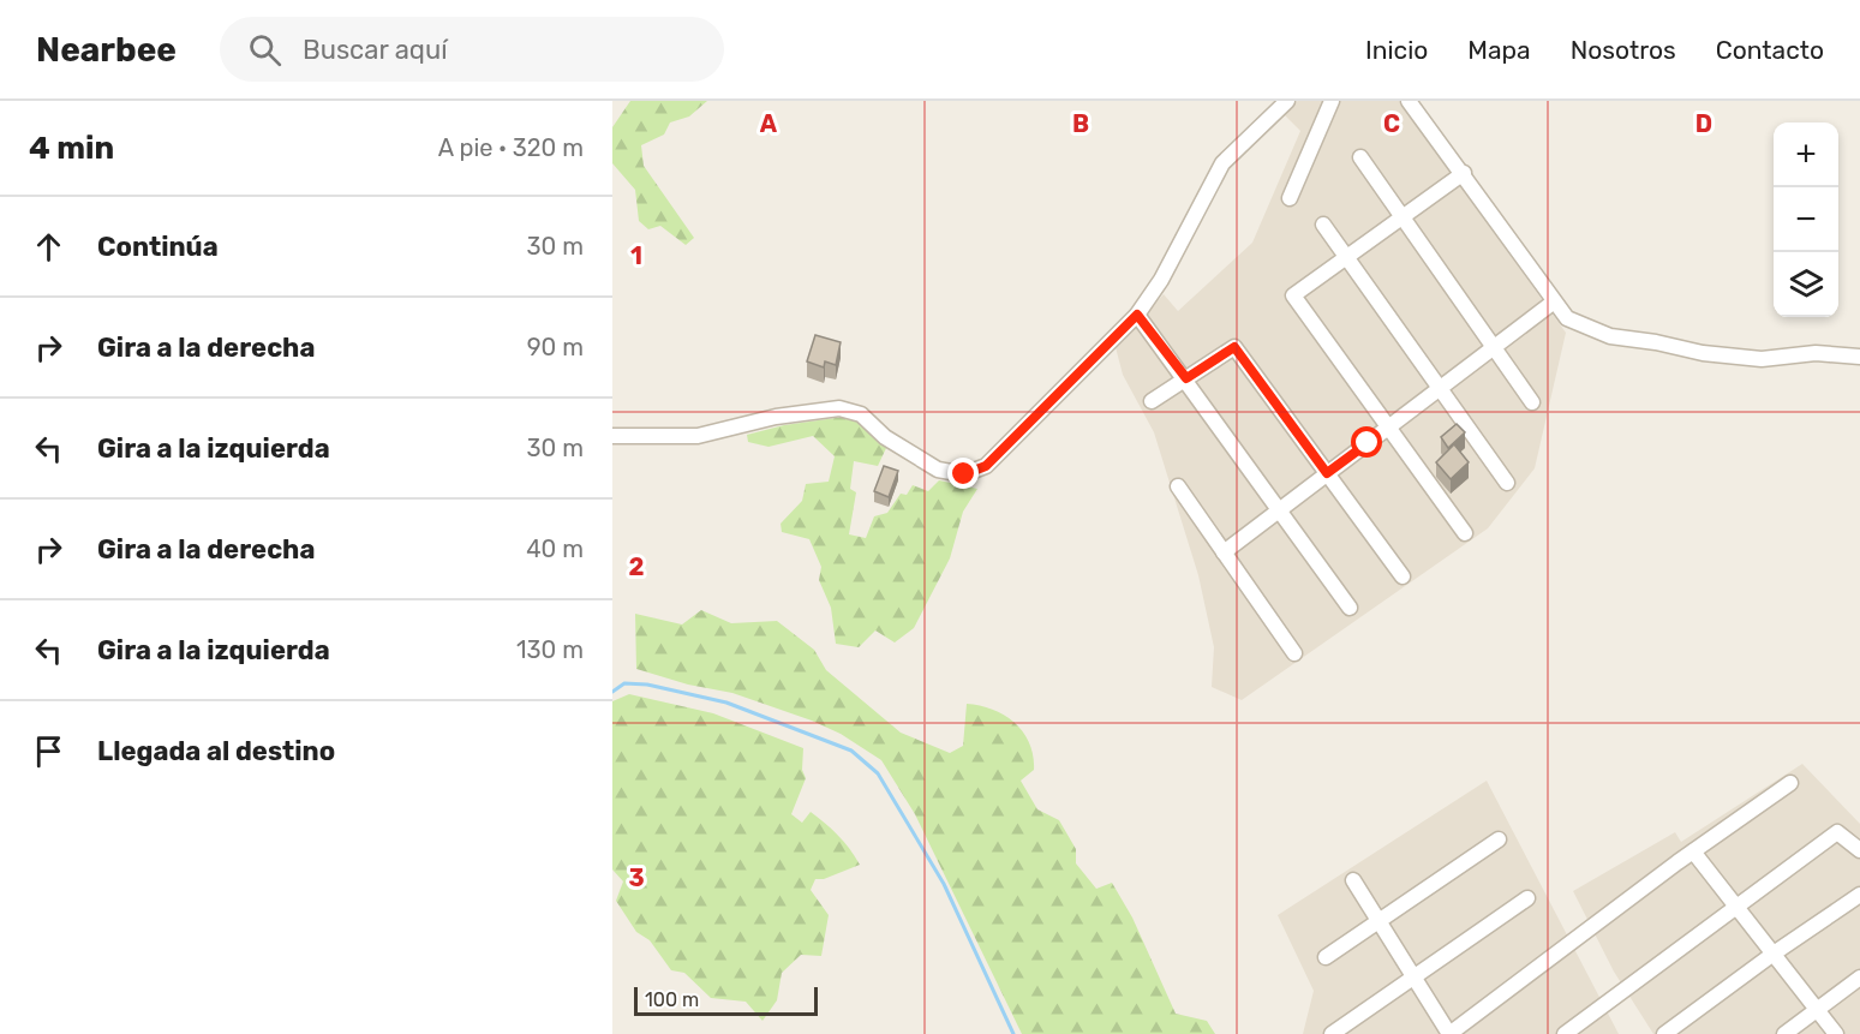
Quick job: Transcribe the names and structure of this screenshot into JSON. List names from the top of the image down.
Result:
{
  "scale_bar": "100 m",
  "page": {
    "header": "Nearbee",
    "search": "Buscar aquí",
    "nav": [
      "Inicio",
      "Mapa",
      "Nosotros",
      "Contacto"
    ],
    "heading": ["4 min", "A pie · 320 m"],
    "map_buttons": ["+", "−"],
    "list": [
      ["Continúa", "30 m"],
      ["Gira a la derecha", "90 m"],
      ["Gira a la izquierda", "30 m"],
      ["Gira a la derecha", "40 m"],
      ["Gira a la izquierda", "130 m"],
      "Llegada al destino"
    ],
    "scale": "100 m"
  },
  "grid": {
    "columns": [
      "A",
      "B",
      "C",
      "D"
    ],
    "rows": ["1", "2", "3"]
  }
}
